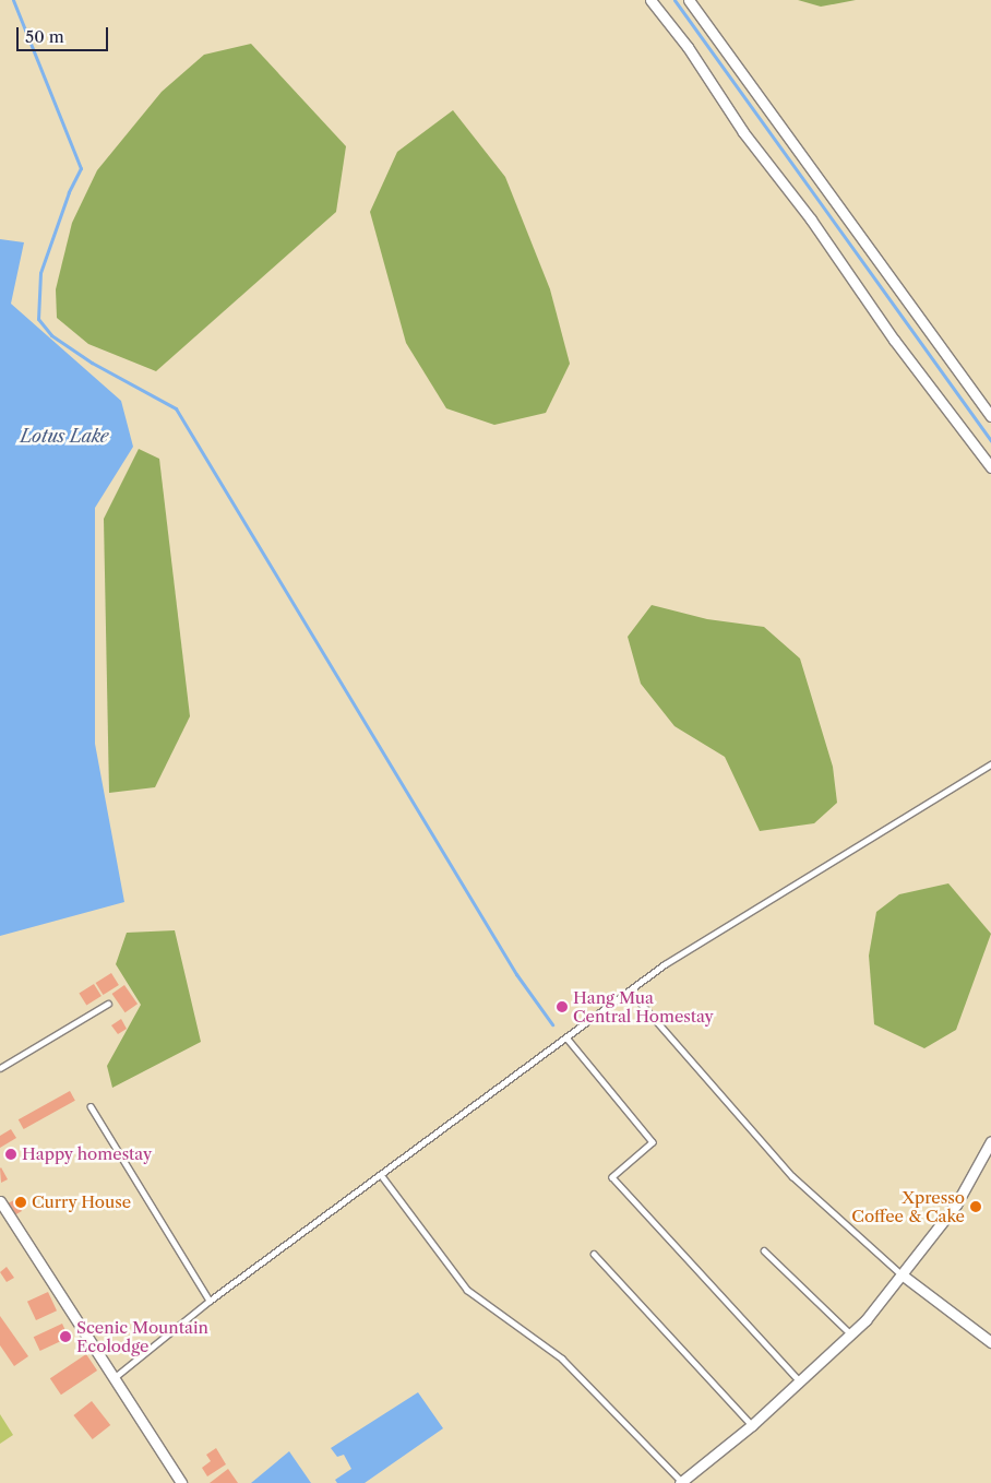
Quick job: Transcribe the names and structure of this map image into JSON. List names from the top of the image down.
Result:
{
  "water": ["Lotus Lake"],
  "places": [
    "Hang Mua Central Homestay",
    "Happy homestay",
    "Curry House",
    "Xpresso Coffee & Cake",
    "Scenic Mountain Ecolodge"
  ],
  "scale_bar": "50 m"
}
